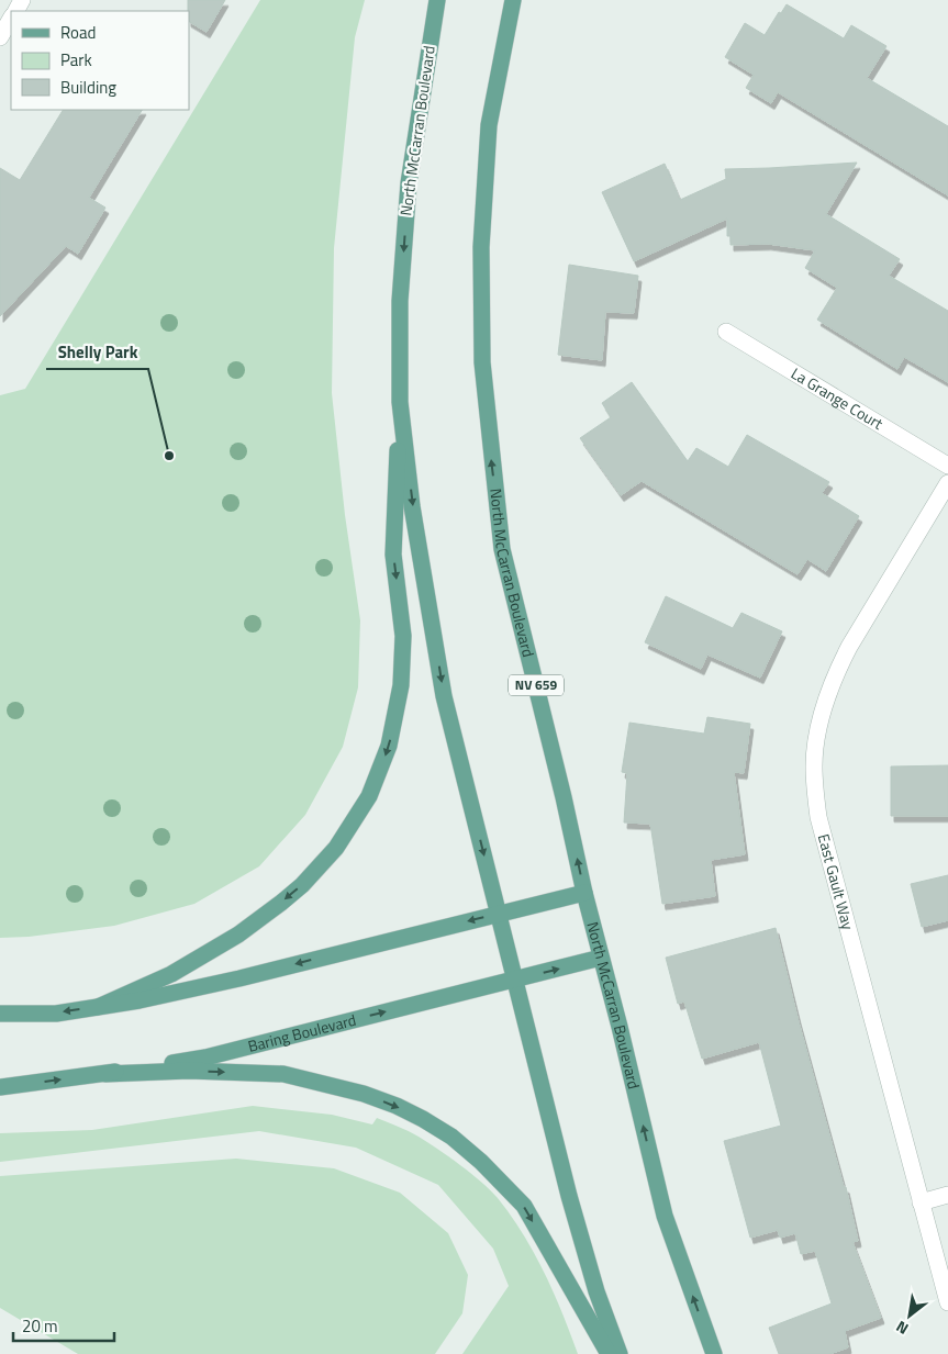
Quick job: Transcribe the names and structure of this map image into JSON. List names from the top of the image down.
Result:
{
  "streets": {
    "main road": ["North McCarran Boulevard", "NV 659", "Baring Boulevard"],
    "street": ["La Grange Court", "East Gault Way"]
  },
  "crossings": [
    ["North McCarran Boulevard", "Baring Boulevard"]
  ],
  "places": ["Shelly Park"],
  "legend": ["Road", "Park", "Building"],
  "scale_bar": "20 m",
  "north": "bottom left"
}
